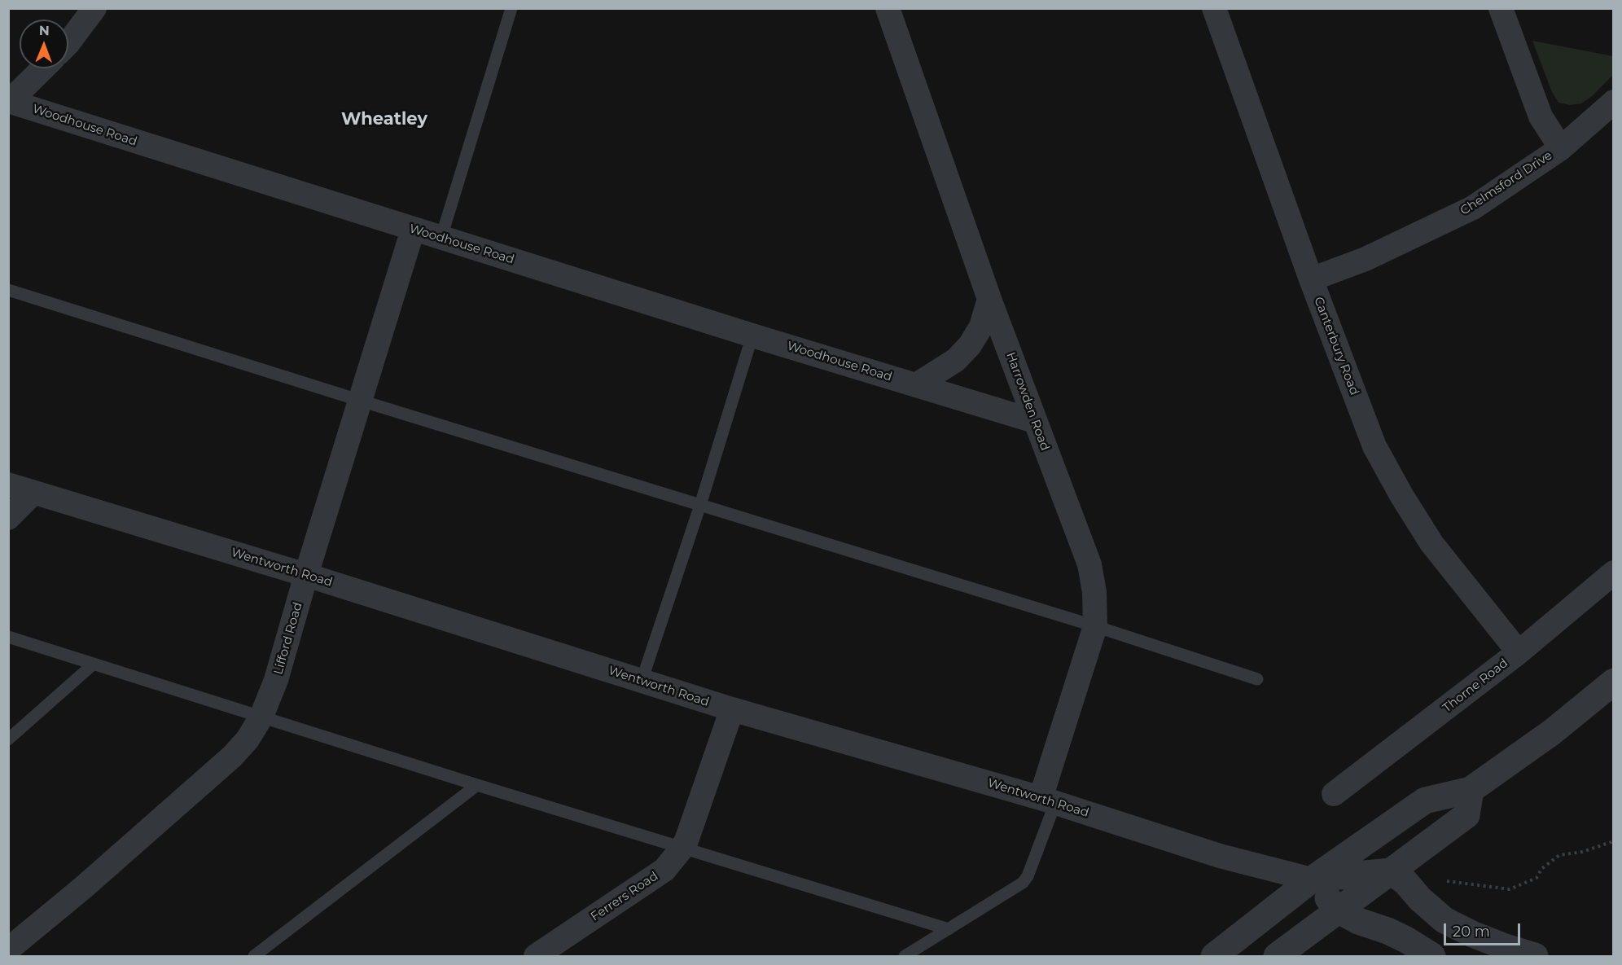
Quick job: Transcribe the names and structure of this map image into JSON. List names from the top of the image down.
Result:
{
  "streets": {
    "street": [
      "Woodhouse Road",
      "Chelmsford Drive",
      "Canterbury Road",
      "Harrowden Road",
      "Wentworth Road",
      "Lifford Road",
      "Thorne Road",
      "Ferrers Road"
    ]
  },
  "crossings": [
    ["Woodhouse Road", "Harrowden Road"],
    ["Woodhouse Road", "Lifford Road"],
    ["Chelmsford Drive", "Canterbury Road"],
    ["Canterbury Road", "Thorne Road"],
    ["Harrowden Road", "Wentworth Road"],
    ["Wentworth Road", "Lifford Road"],
    ["Wentworth Road", "Ferrers Road"]
  ],
  "districts": ["Wheatley"],
  "scale_bar": "20 m",
  "north": "top"
}
